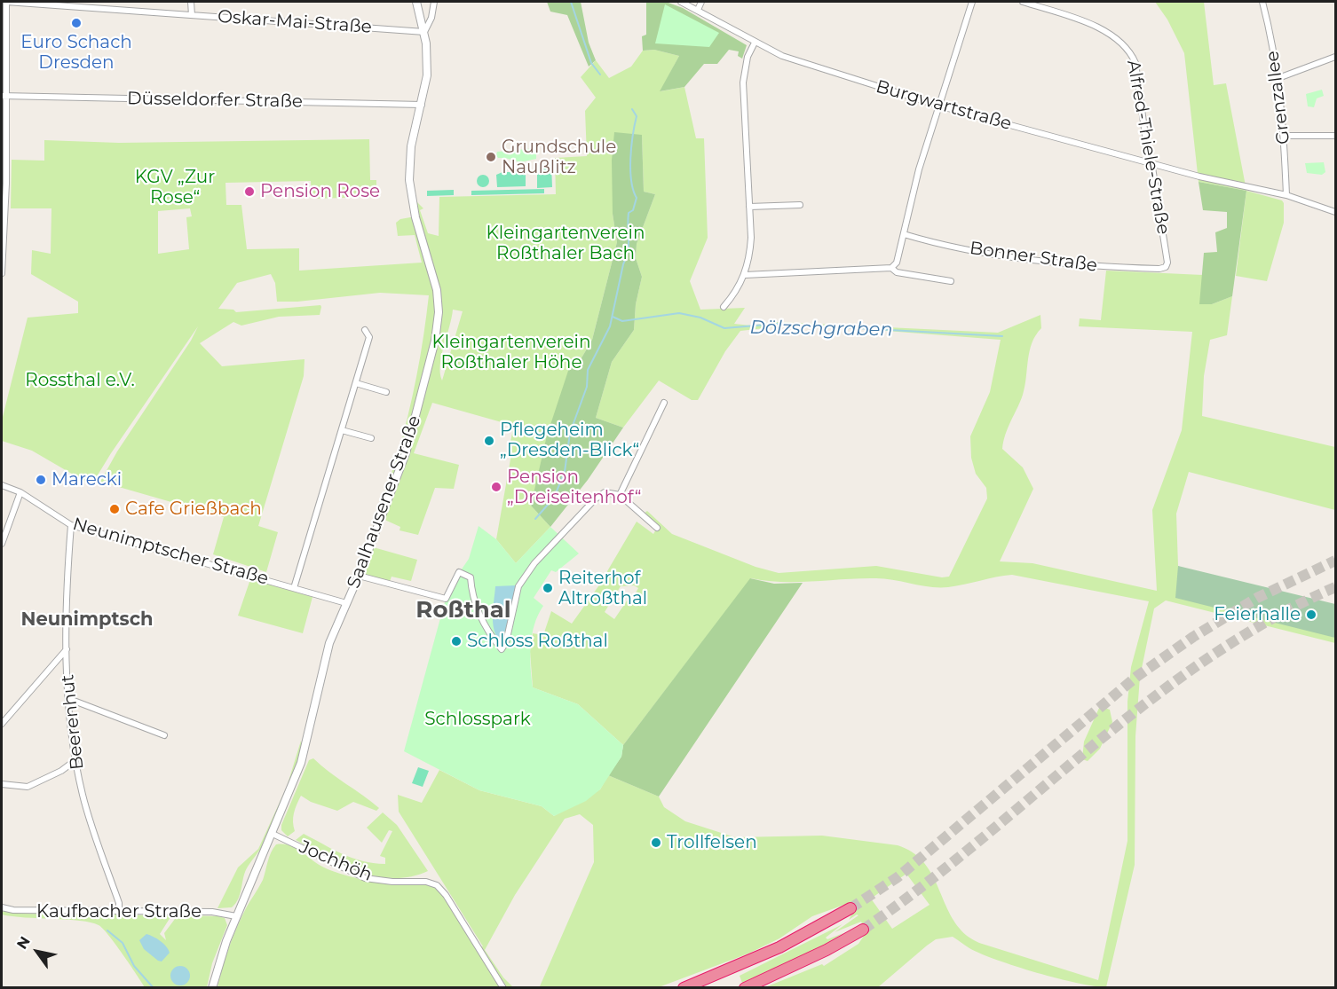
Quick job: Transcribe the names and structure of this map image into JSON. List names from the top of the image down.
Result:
{
  "streets": {
    "street": [
      "Oskar-Mai-Straße",
      "Grenzallee",
      "Düsseldorfer Straße",
      "Burgwartstraße",
      "Alfred-Thiele-Straße",
      "Bonner Straße",
      "Saalhausener Straße",
      "Neunimptscher Straße",
      "Beerenhut",
      "Jochhöh",
      "Kaufbacher Straße"
    ]
  },
  "crossings": [
    ["Oskar-Mai-Straße", "Saalhausener Straße"],
    ["Grenzallee", "Burgwartstraße"],
    ["Düsseldorfer Straße", "Saalhausener Straße"],
    ["Burgwartstraße", "Alfred-Thiele-Straße"],
    ["Alfred-Thiele-Straße", "Bonner Straße"],
    ["Saalhausener Straße", "Neunimptscher Straße"],
    ["Saalhausener Straße", "Jochhöh"],
    ["Saalhausener Straße", "Kaufbacher Straße"],
    ["Neunimptscher Straße", "Beerenhut"],
    ["Beerenhut", "Kaufbacher Straße"]
  ],
  "districts": ["Roßthal", "Neunimptsch"],
  "water": ["Dölzschgraben"],
  "parks": [
    "KGV „Zur Rose“",
    "Kleingartenverein Roßthaler Bach",
    "Kleingartenverein Roßthaler Höhe",
    "Rossthal e.V.",
    "Schlosspark"
  ],
  "places": [
    "Euro Schach Dresden",
    "Grundschule Naußlitz",
    "Pension Rose",
    "Pflegeheim „Dresden-Blick“",
    "Marecki",
    "Pension „Dreiseitenhof“",
    "Cafe Grießbach",
    "Reiterhof Altroßthal",
    "Feierhalle",
    "Schloss Roßthal",
    "Trollfelsen"
  ],
  "north": "top left"
}
